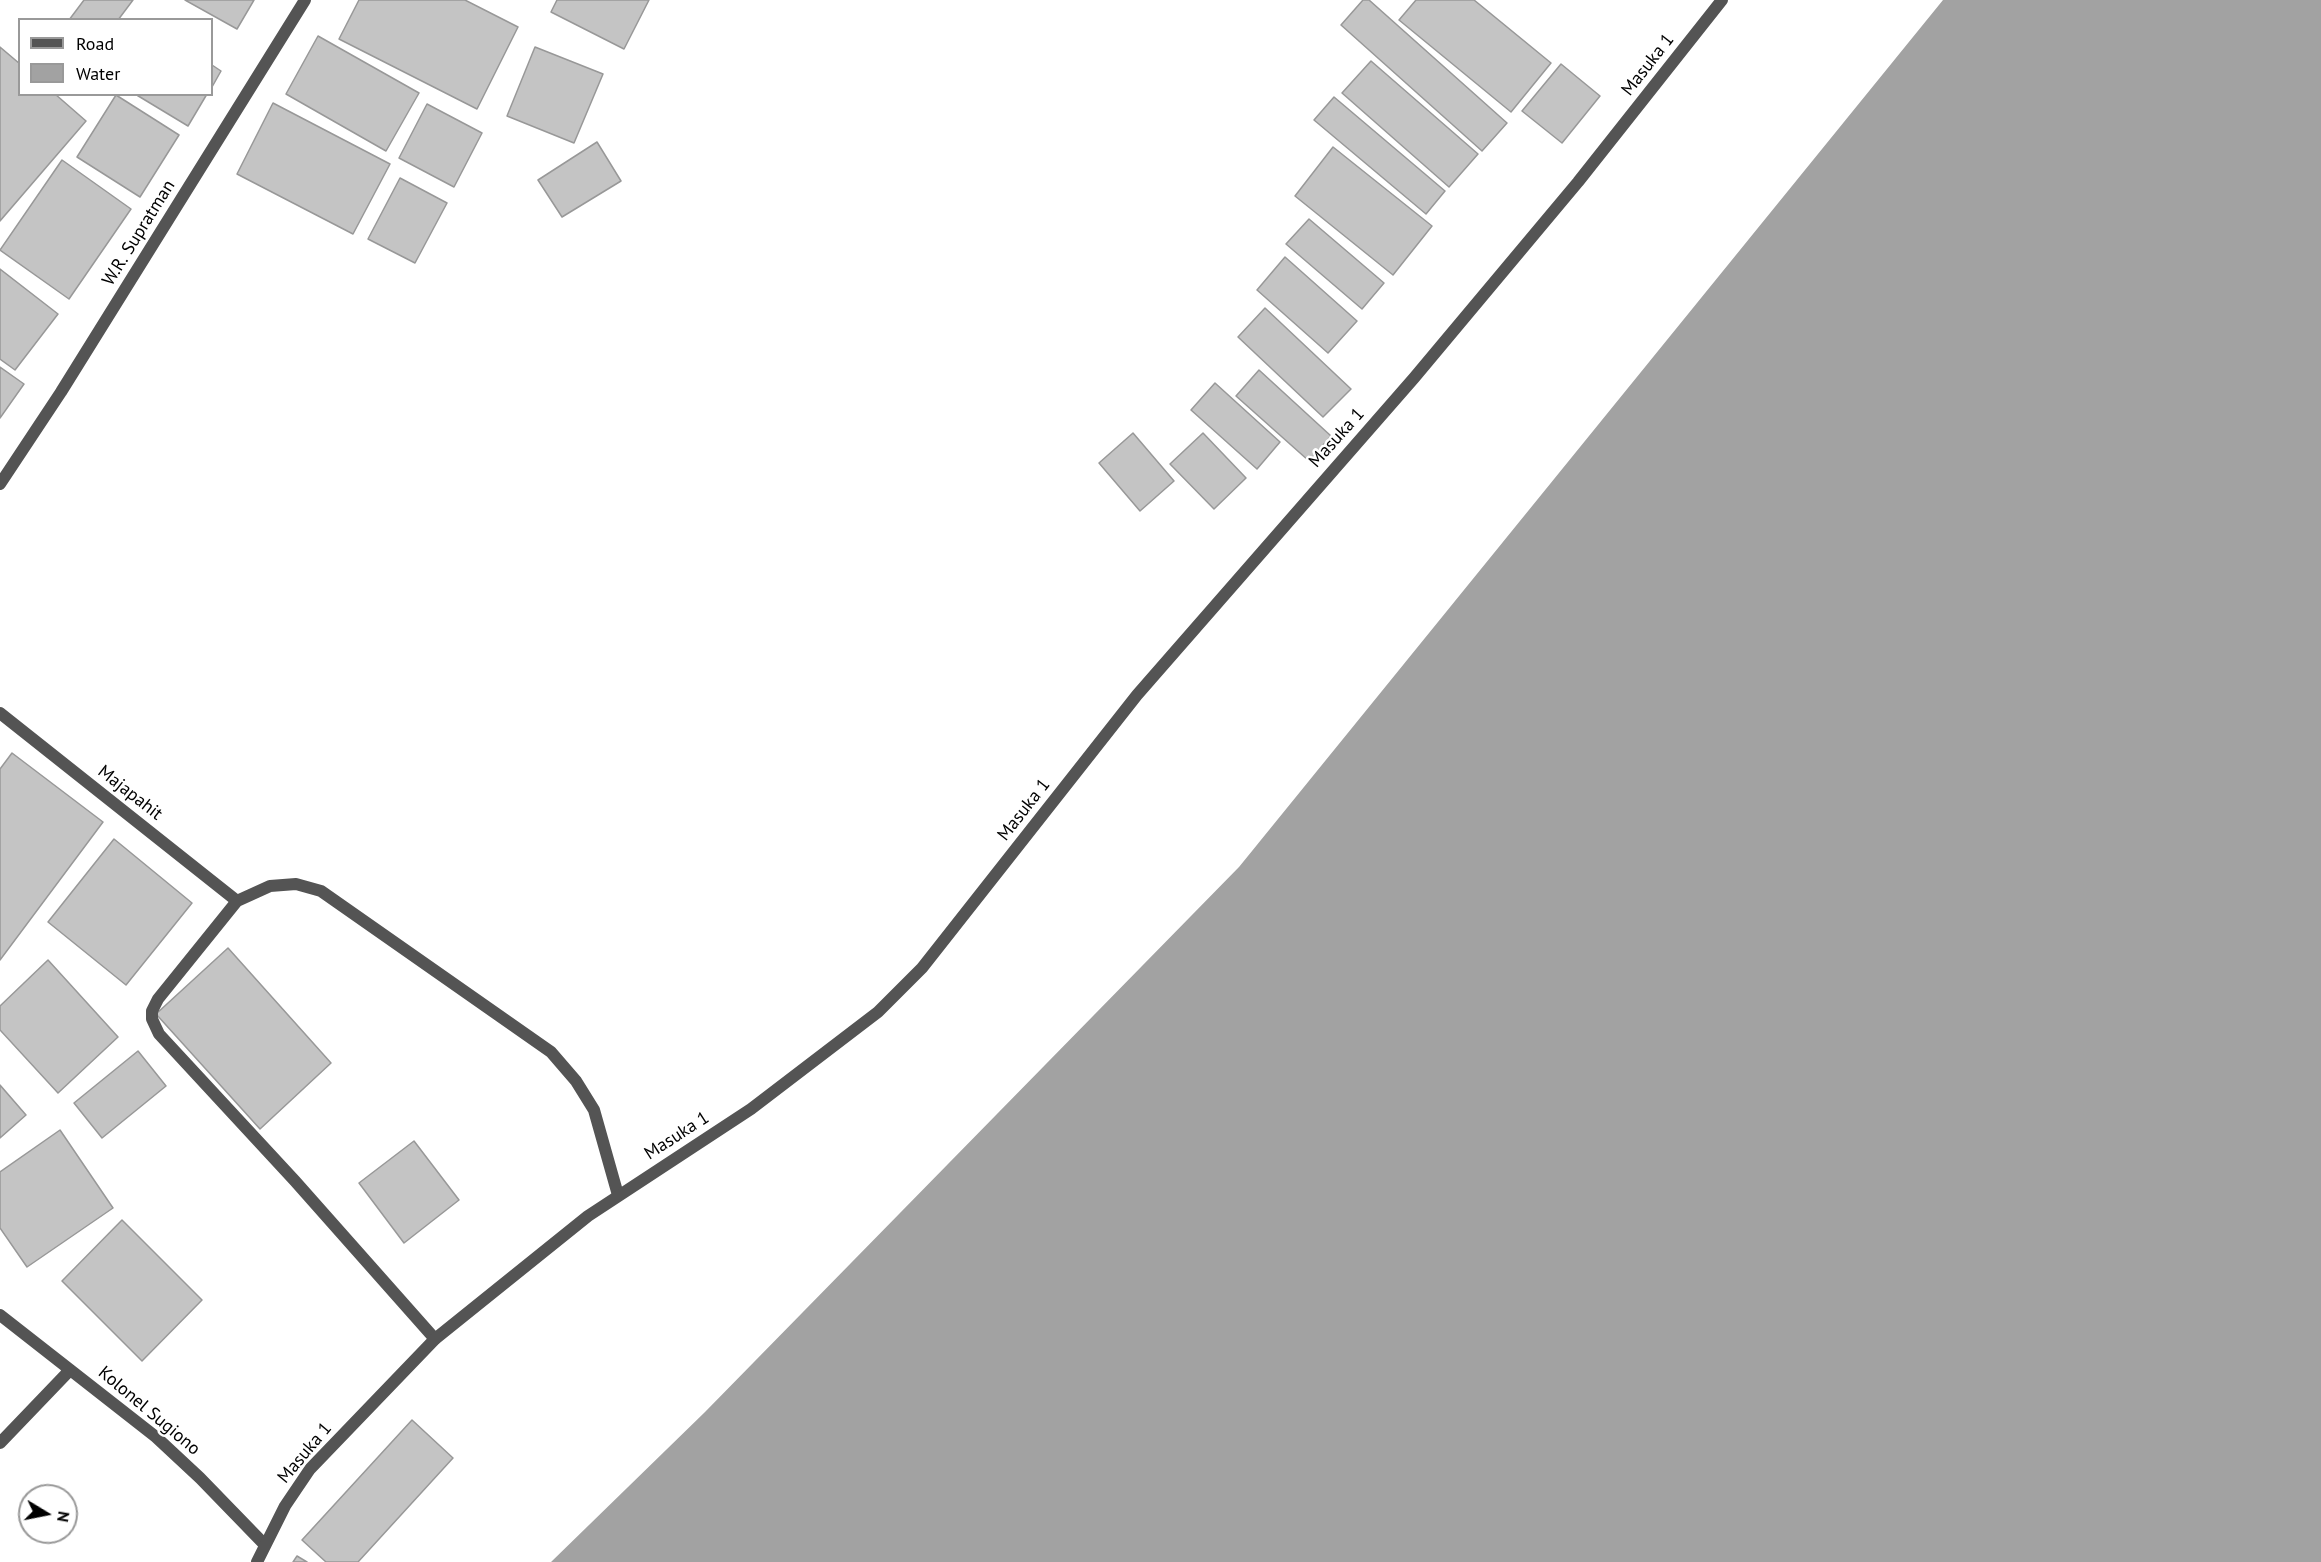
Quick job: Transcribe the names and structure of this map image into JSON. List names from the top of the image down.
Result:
{
  "streets": {
    "street": [
      "Masuka 1",
      "W.R. Supratman",
      "Majapahit",
      "Kolonel Sugiono"
    ]
  },
  "crossings": [
    ["Masuka 1", "Kolonel Sugiono"]
  ],
  "legend": ["Road", "Water"],
  "north": "right"
}
